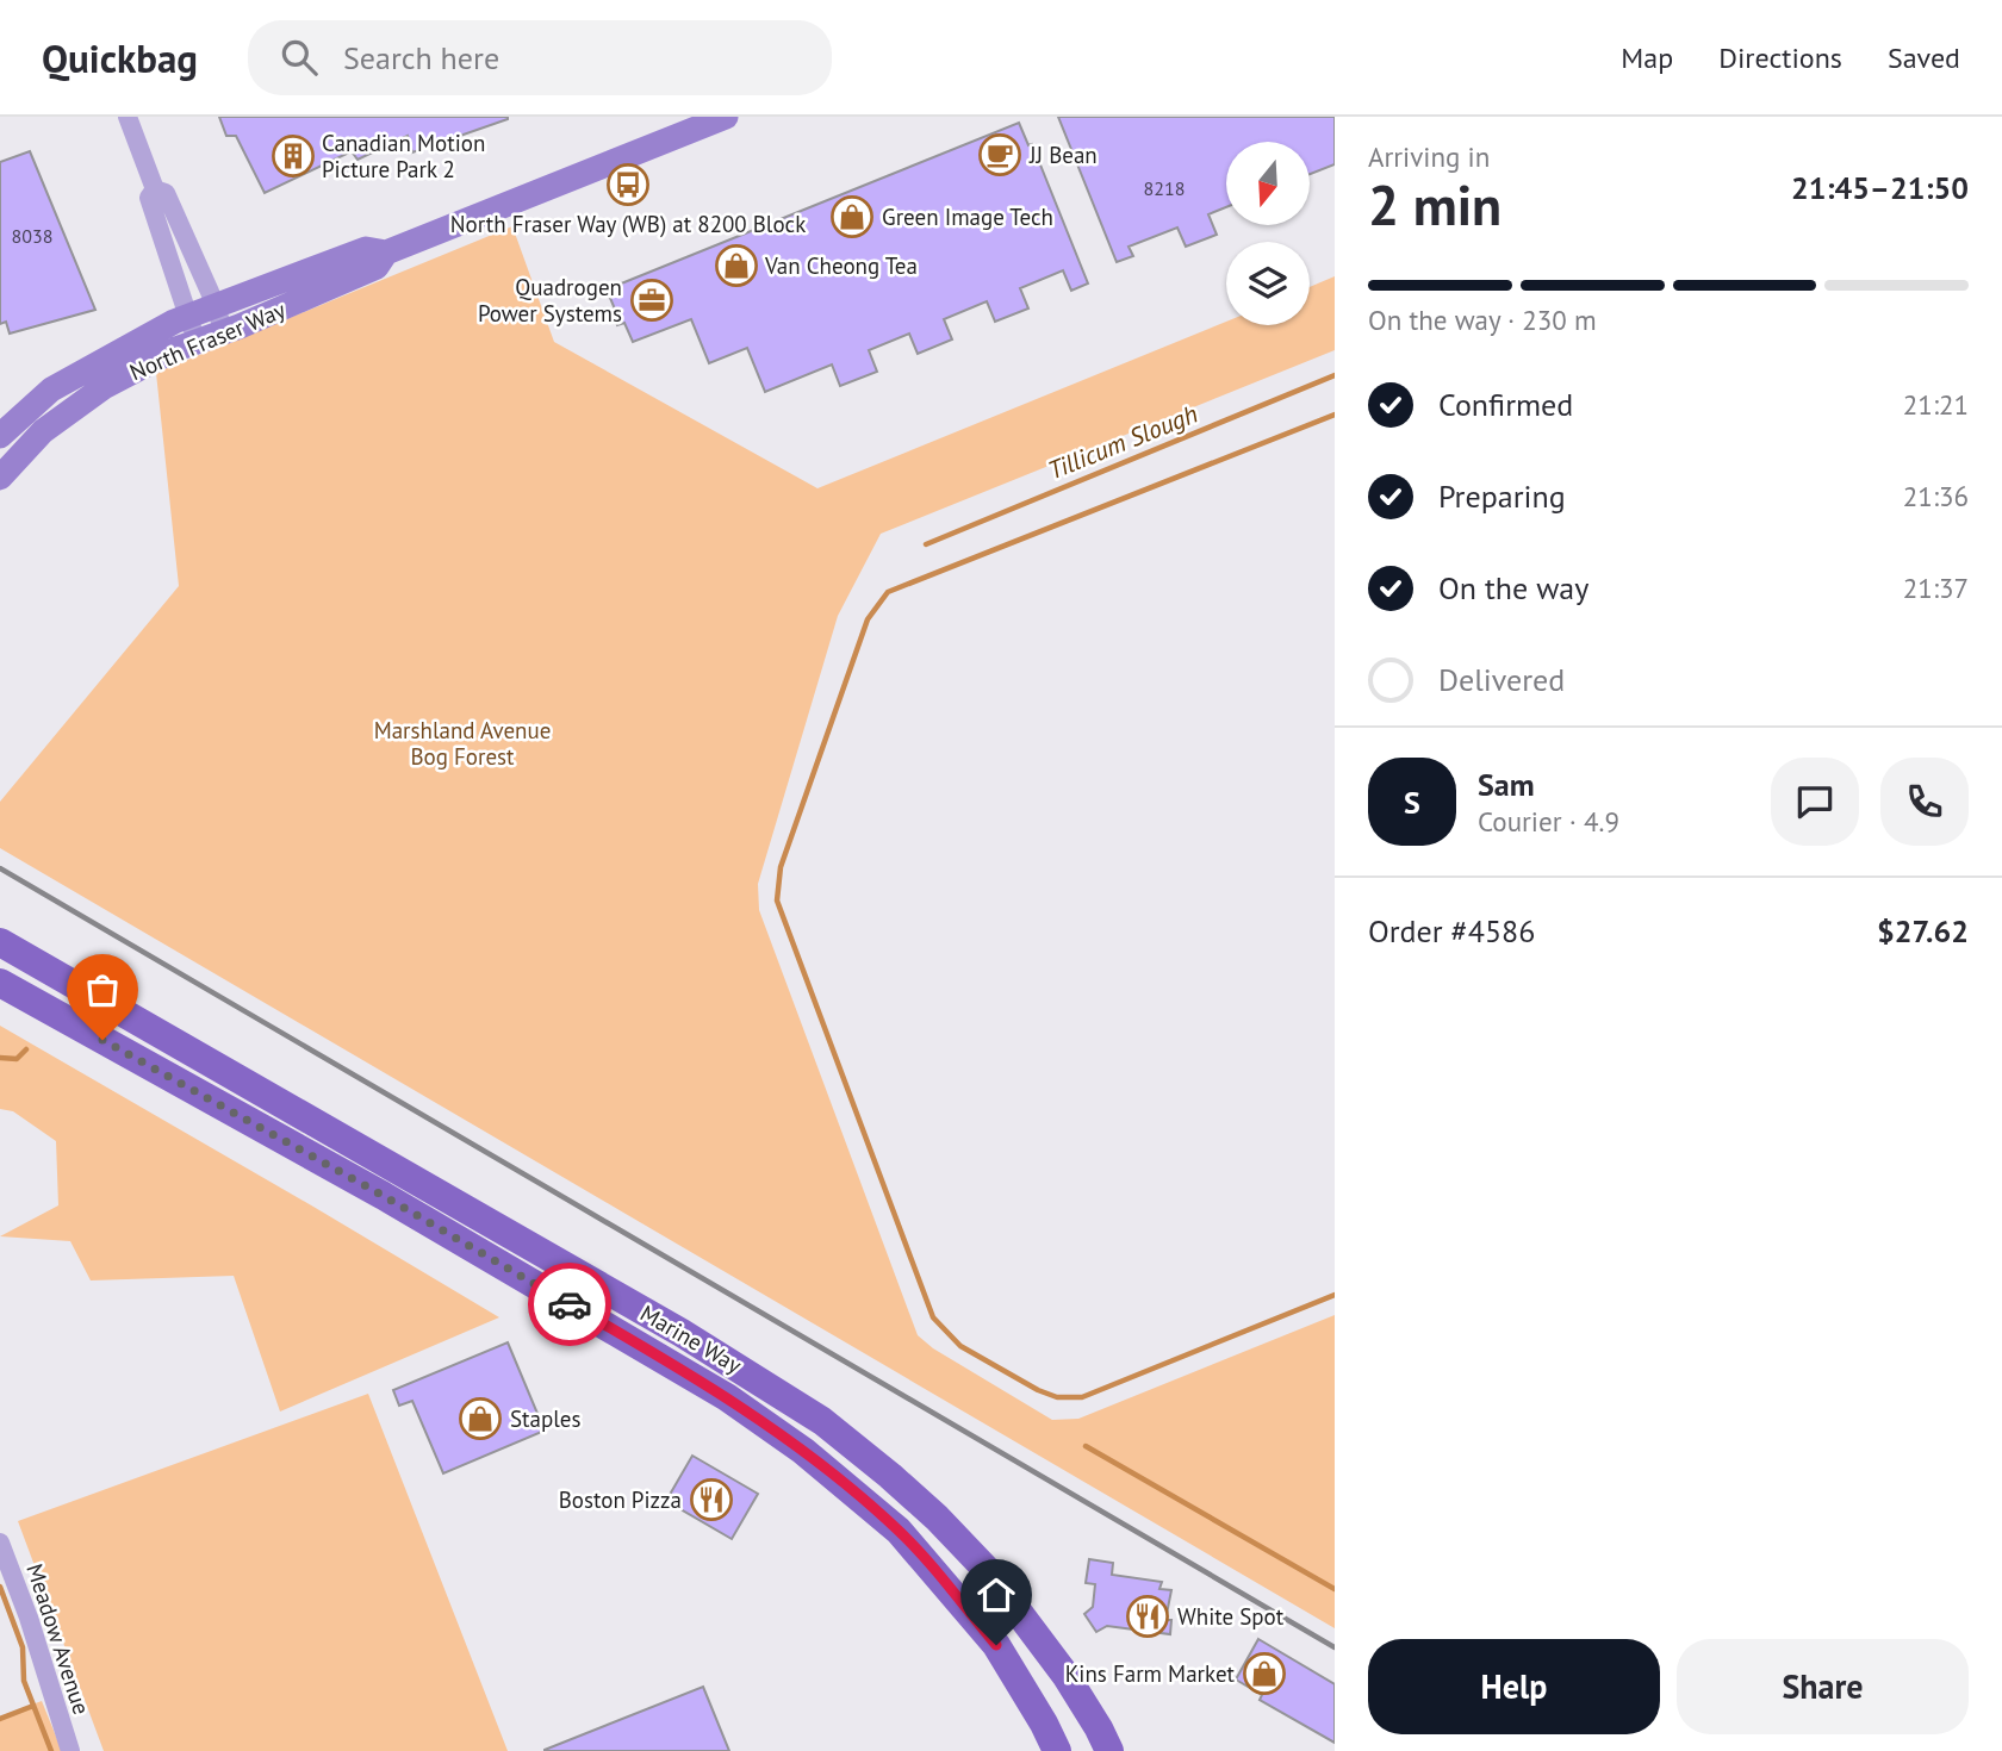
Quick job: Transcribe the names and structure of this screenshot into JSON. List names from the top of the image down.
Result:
{
  "streets": {
    "main road": ["Marine Way"],
    "street": ["North Fraser Way", "Meadow Avenue"]
  },
  "water": ["Tillicum Slough"],
  "parks": ["Marshland Avenue Bog Forest"],
  "places": {
    "cafe": ["JJ Bean"],
    "building": ["Canadian Motion Picture Park 2"],
    "bus stop": ["North Fraser Way (WB) at 8200 Block"],
    "shop": [
      "Green Image Tech",
      "Van Cheong Tea",
      "Staples",
      "Kins Farm Market"
    ],
    "office": ["Quadrogen Power Systems"],
    "restaurant": ["Boston Pizza", "White Spot"]
  },
  "house_numbers": ["8218", "8038"],
  "north": "bottom",
  "page": {
    "header": "Quickbag",
    "search": "Search here",
    "nav": ["Map", "Directions", "Saved"],
    "heading": ["2 min", "Arriving in", "21:45–21:50"],
    "panel": [
      "Sam",
      "Courier · 4.9",
      "Order #4586",
      "$27.62"
    ],
    "bar": "On the way · 230 m",
    "list": [
      ["Confirmed", "21:21"],
      ["Preparing", "21:36"],
      ["On the way", "21:37"],
      "Delivered"
    ],
    "round": "S",
    "buttons": ["Help", "Share"]
  }
}
